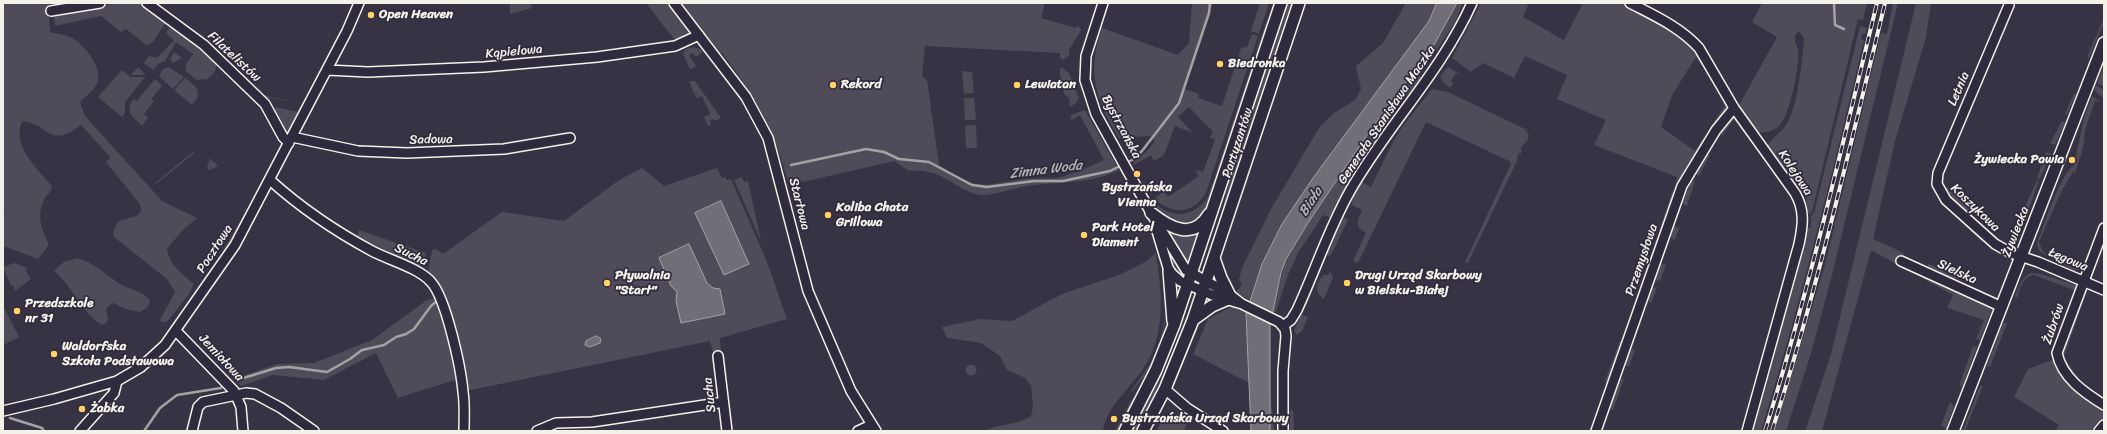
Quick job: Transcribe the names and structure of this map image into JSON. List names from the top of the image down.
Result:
{
  "streets": {
    "main road": ["Partyzantów", "Żywiecka"],
    "street": [
      "Kąpielowa",
      "Filatelistów",
      "Letnia",
      "Generała Stanisława Maczka",
      "Bystrzańska",
      "Sadowa",
      "Kolejowa",
      "Startowa",
      "Koszykowa",
      "Pocztowa",
      "Sucha",
      "Przemysłowa",
      "Łęgowa",
      "Sielska",
      "Żubrów",
      "Jemiołowa"
    ]
  },
  "crossings": [
    ["Kąpielowa", "Startowa"],
    ["Kąpielowa", "Pocztowa"],
    ["Filatelistów", "Sadowa"],
    ["Filatelistów", "Pocztowa"],
    ["Letnia", "Koszykowa"],
    ["Bystrzańska", "Partyzantów"],
    ["Sadowa", "Pocztowa"],
    ["Kolejowa", "Przemysłowa"],
    ["Koszykowa", "Żywiecka"],
    ["Koszykowa", "Łęgowa"],
    ["Żywiecka", "Łęgowa"],
    ["Żywiecka", "Sielska"],
    ["Pocztowa", "Sucha"],
    ["Pocztowa", "Jemiołowa"],
    ["Łęgowa", "Żubrów"]
  ],
  "water": ["Zimna Woda", "Biała"],
  "places": [
    "Open Heaven",
    "Biedronka",
    "Rekord",
    "Lewiatan",
    "Żywiecka Pawia",
    "Bystrzańska Vienna",
    "Koliba Chata Grillowa",
    "Park Hotel Diament",
    "Pływalnia \"Start\"",
    "Drugi Urząd Skarbowy w Bielsku-Białej",
    "Przedszkole nr 31",
    "Waldorfska Szkoła Podstawowa",
    "Żabka",
    "Bystrzańska Urząd Skarbowy"
  ]
}
